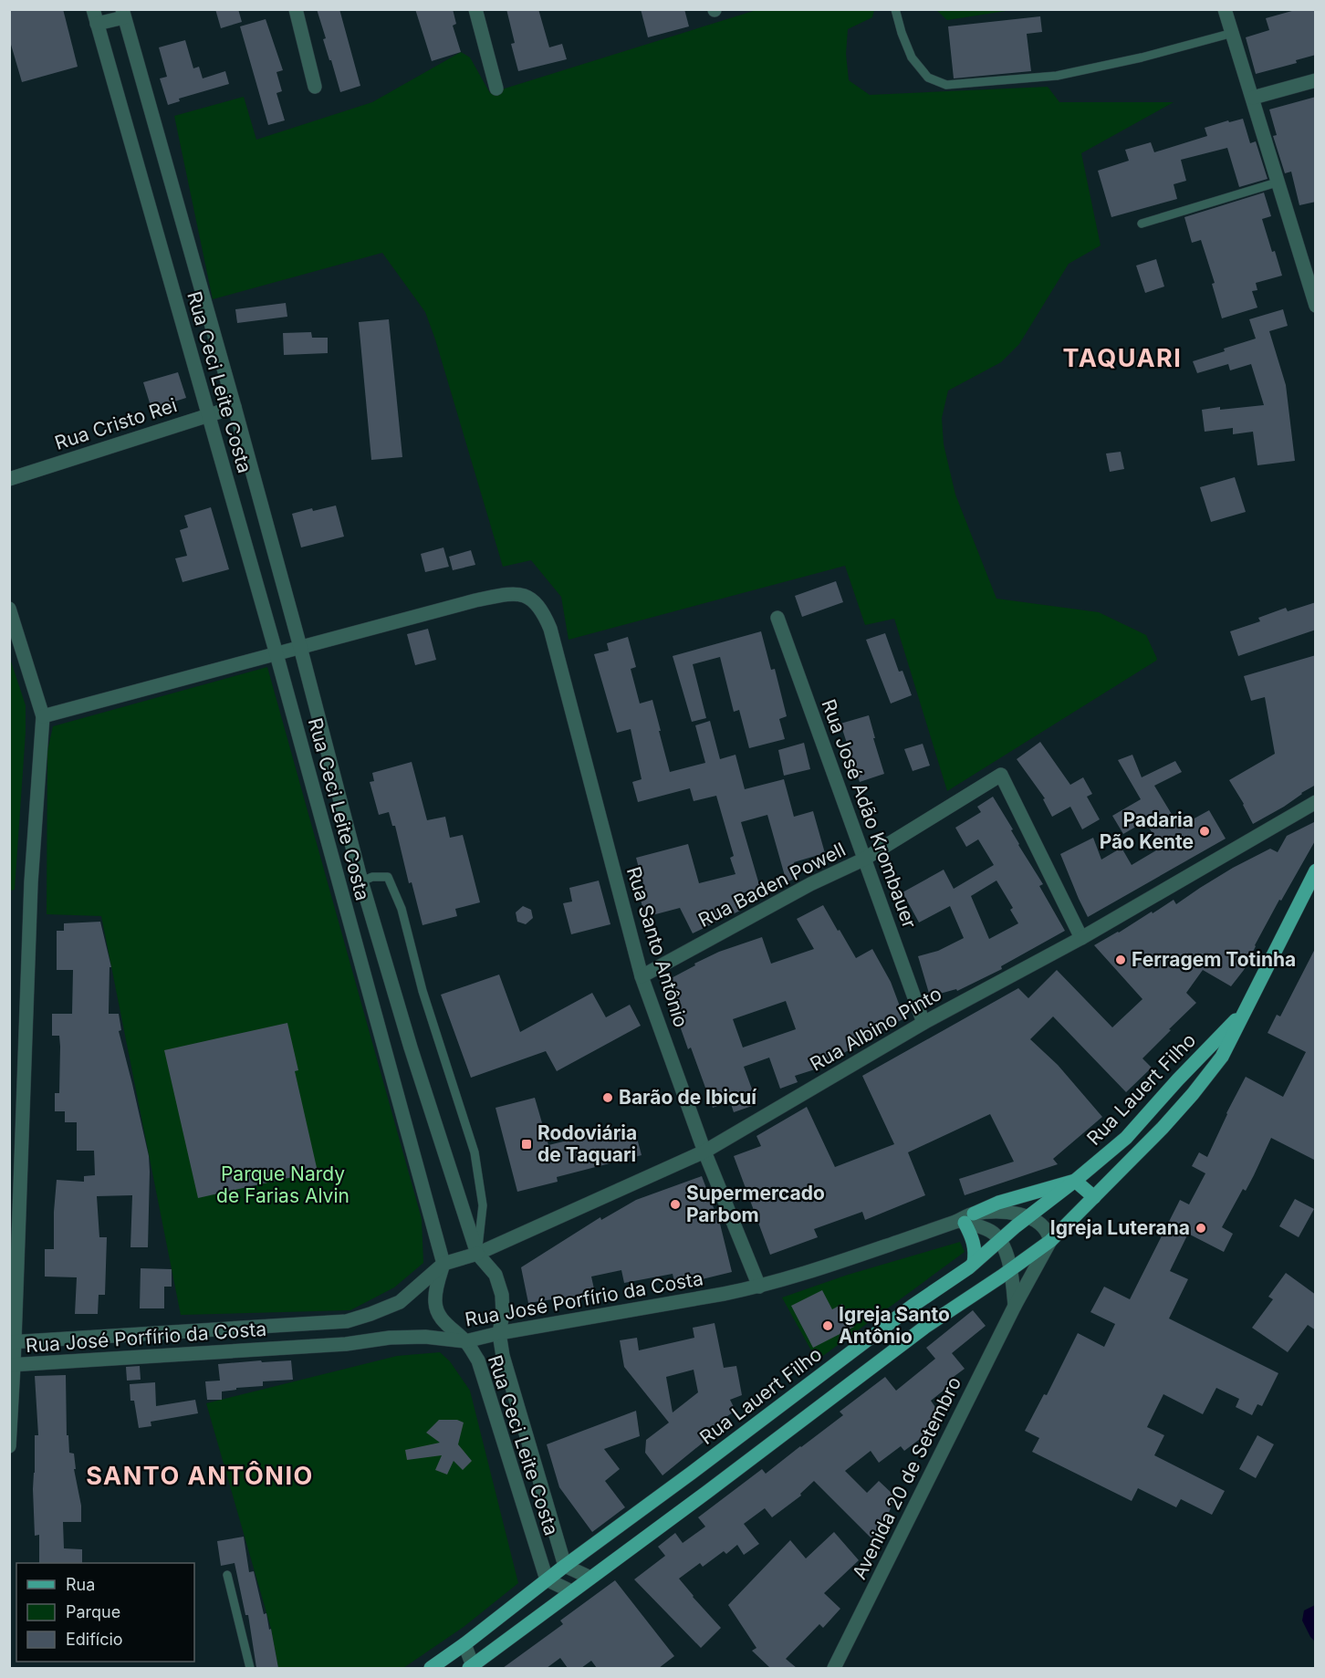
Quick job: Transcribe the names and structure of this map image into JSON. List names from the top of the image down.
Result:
{
  "streets": {
    "main road": ["Rua Lauert Filho"],
    "street": [
      "Rua Ceci Leite Costa",
      "Rua Cristo Rei",
      "Rua José Adão Krombauer",
      "Rua Baden Powell",
      "Rua Santo Antônio",
      "Rua Albino Pinto",
      "Rua José Porfírio da Costa",
      "Avenida 20 de Setembro"
    ]
  },
  "crossings": [
    ["Rua Ceci Leite Costa", "Rua Cristo Rei"],
    ["Rua Ceci Leite Costa", "Rua Santo Antônio"],
    ["Rua Ceci Leite Costa", "Rua Albino Pinto"],
    ["Rua Ceci Leite Costa", "Rua Lauert Filho"],
    ["Rua Ceci Leite Costa", "Rua José Porfírio da Costa"],
    ["Rua José Adão Krombauer", "Rua Baden Powell"],
    ["Rua José Adão Krombauer", "Rua Albino Pinto"],
    ["Rua Baden Powell", "Rua Santo Antônio"],
    ["Rua Baden Powell", "Rua Albino Pinto"],
    ["Rua Santo Antônio", "Rua Albino Pinto"],
    ["Rua Santo Antônio", "Rua José Porfírio da Costa"],
    ["Rua Albino Pinto", "Rua José Porfírio da Costa"],
    ["Rua Lauert Filho", "Rua José Porfírio da Costa"],
    ["Rua Lauert Filho", "Avenida 20 de Setembro"]
  ],
  "districts": ["TAQUARI", "SANTO ANTÔNIO"],
  "parks": ["Parque Nardy de Farias Alvin"],
  "places": {
    "other": [
      "Padaria Pão Kente",
      "Ferragem Totinha",
      "Barão de Ibicuí",
      "Supermercado Parbom",
      "Igreja Luterana",
      "Igreja Santo Antônio"
    ],
    "transit": ["Rodoviária de Taquari"]
  },
  "legend": ["Rua", "Parque", "Edifício"]
}
